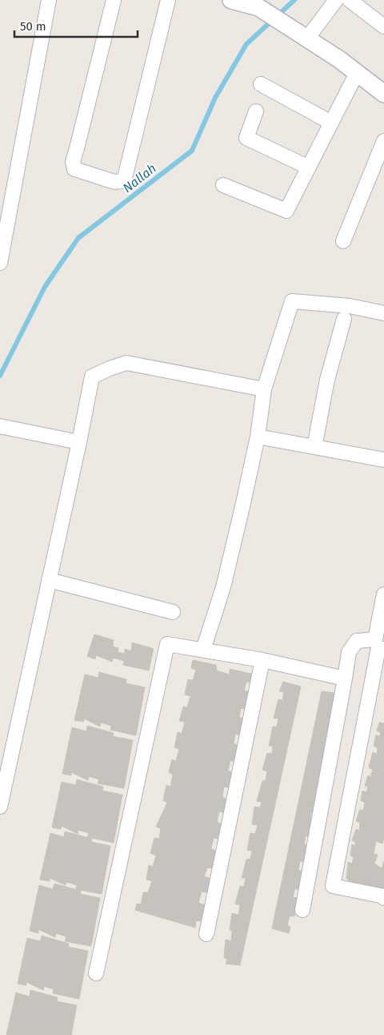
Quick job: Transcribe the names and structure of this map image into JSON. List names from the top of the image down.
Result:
{
  "water": ["Nallah"],
  "scale_bar": "50 m"
}
